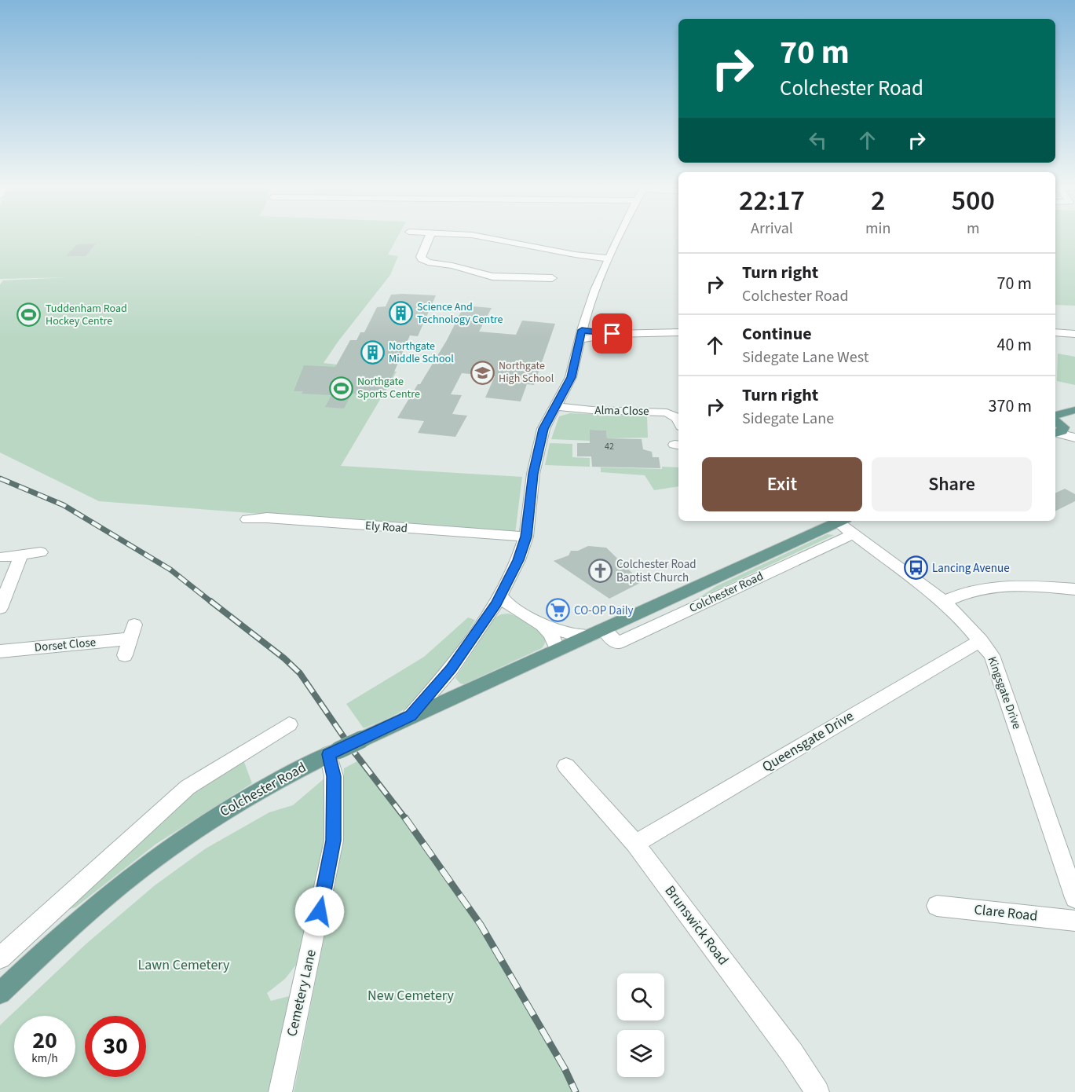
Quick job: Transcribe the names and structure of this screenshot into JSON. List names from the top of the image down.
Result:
{
  "streets": {
    "main road": ["Colchester Road"],
    "street": [
      "Alma Close",
      "Ely Road",
      "Dorset Close",
      "Kingsgate Drive",
      "Queensgate Drive",
      "Clare Road",
      "Brunswick Road",
      "Cemetery Lane"
    ]
  },
  "crossings": [
    ["Colchester Road", "Kingsgate Drive"],
    ["Colchester Road", "Cemetery Lane"],
    ["Kingsgate Drive", "Queensgate Drive"],
    ["Queensgate Drive", "Brunswick Road"]
  ],
  "parks": ["Lawn Cemetery", "New Cemetery"],
  "places": {
    "building": ["Science And Technology Centre", "Northgate Middle School"],
    "sports": ["Tuddenham Road Hockey Centre", "Northgate Sports Centre"],
    "school or university": ["Northgate High School"],
    "bus stop": ["Lancing Avenue"],
    "church": ["Colchester Road Baptist Church"],
    "supermarket": ["CO-OP Daily"]
  },
  "house_numbers": ["42"],
  "page": {
    "turn": ["70 m", "Colchester Road"],
    "eta": [
      "22:17",
      "Arrival",
      "2",
      "min",
      "500",
      "m"
    ],
    "list": [
      {
        "name": "Turn right",
        "note": "Colchester Road",
        "value": "70 m"
      },
      {
        "name": "Continue",
        "note": "Sidegate Lane West",
        "value": "40 m"
      },
      {
        "name": "Turn right",
        "note": "Sidegate Lane",
        "value": "370 m"
      }
    ],
    "buttons": ["Exit", "Share"],
    "speed": "20 km/h",
    "limit": "30"
  }
}
